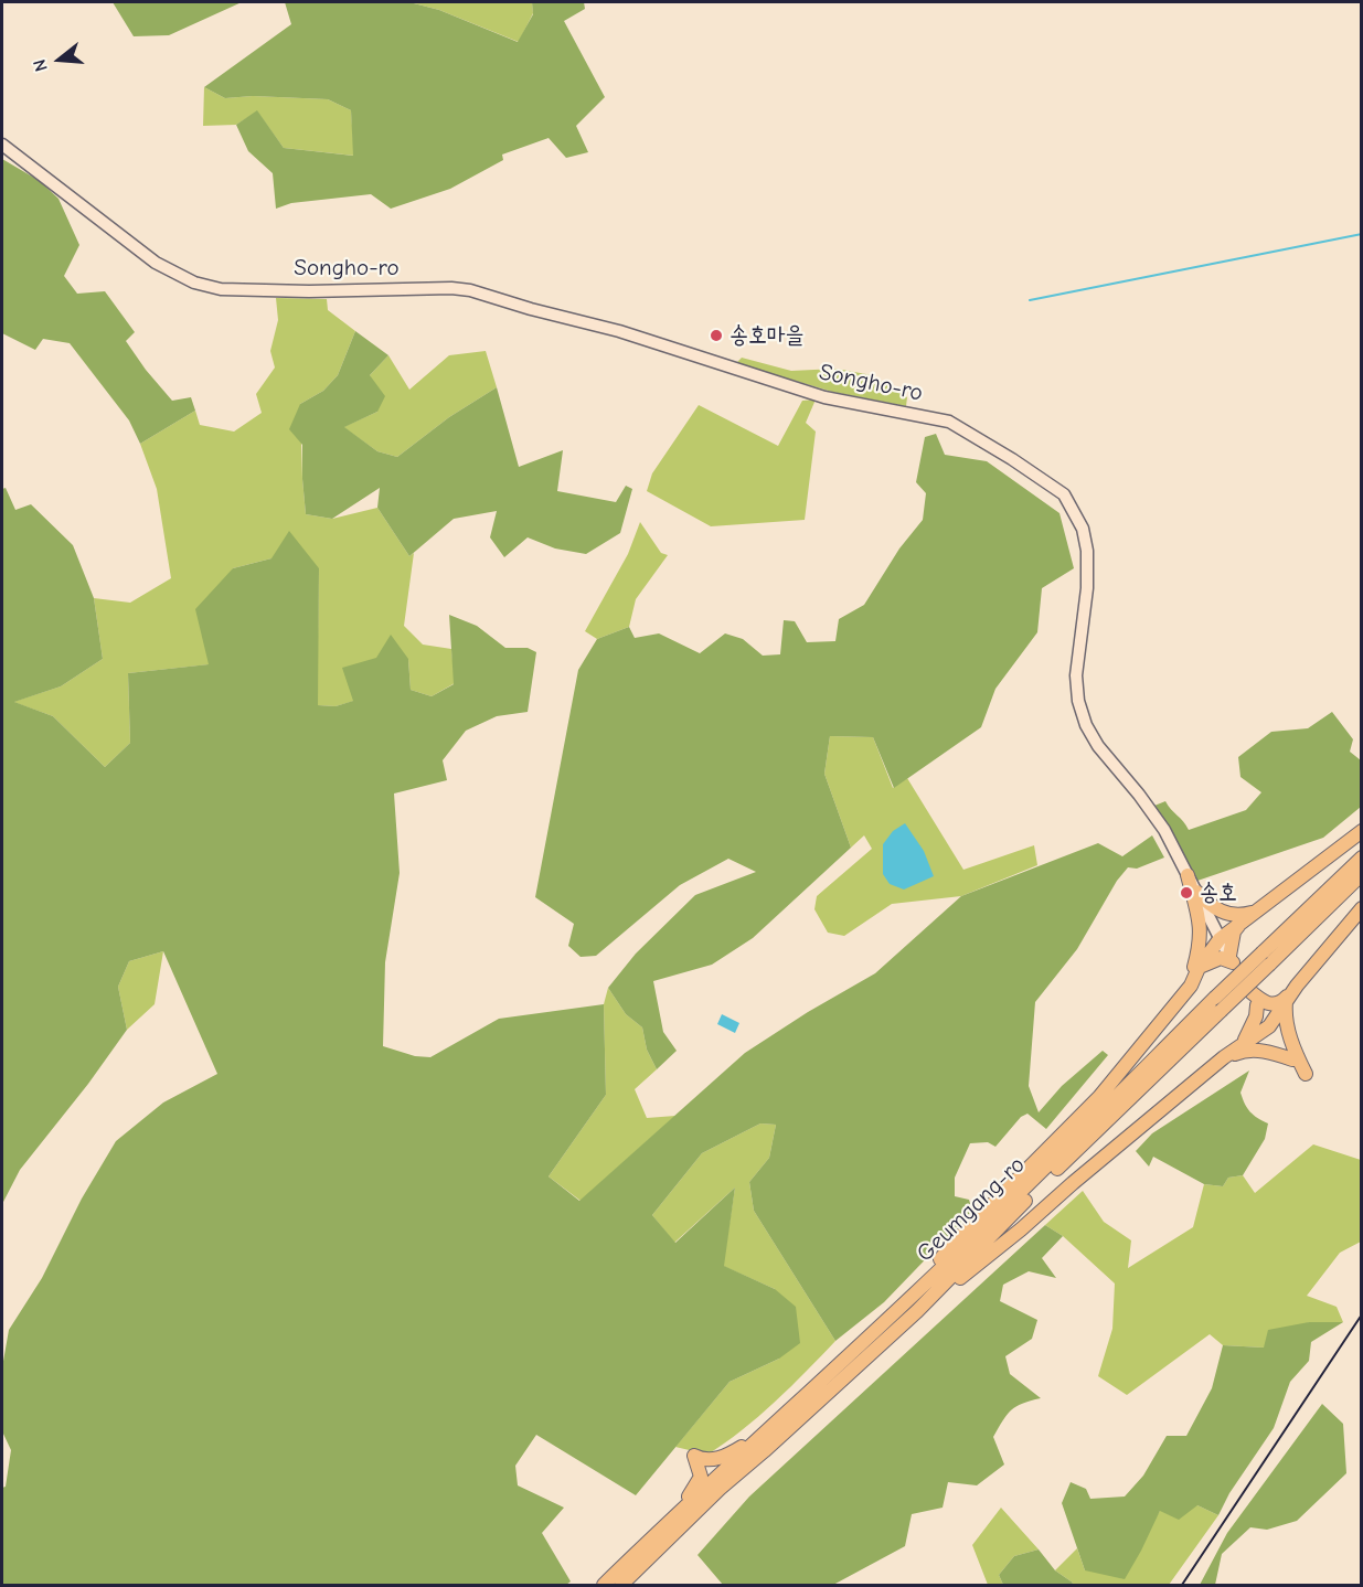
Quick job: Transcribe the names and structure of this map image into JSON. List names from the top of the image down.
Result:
{
  "streets": {
    "highway": ["Geumgang-ro"],
    "main road": ["Songho-ro"]
  },
  "places": ["송호마을", "송호"],
  "north": "left"
}
